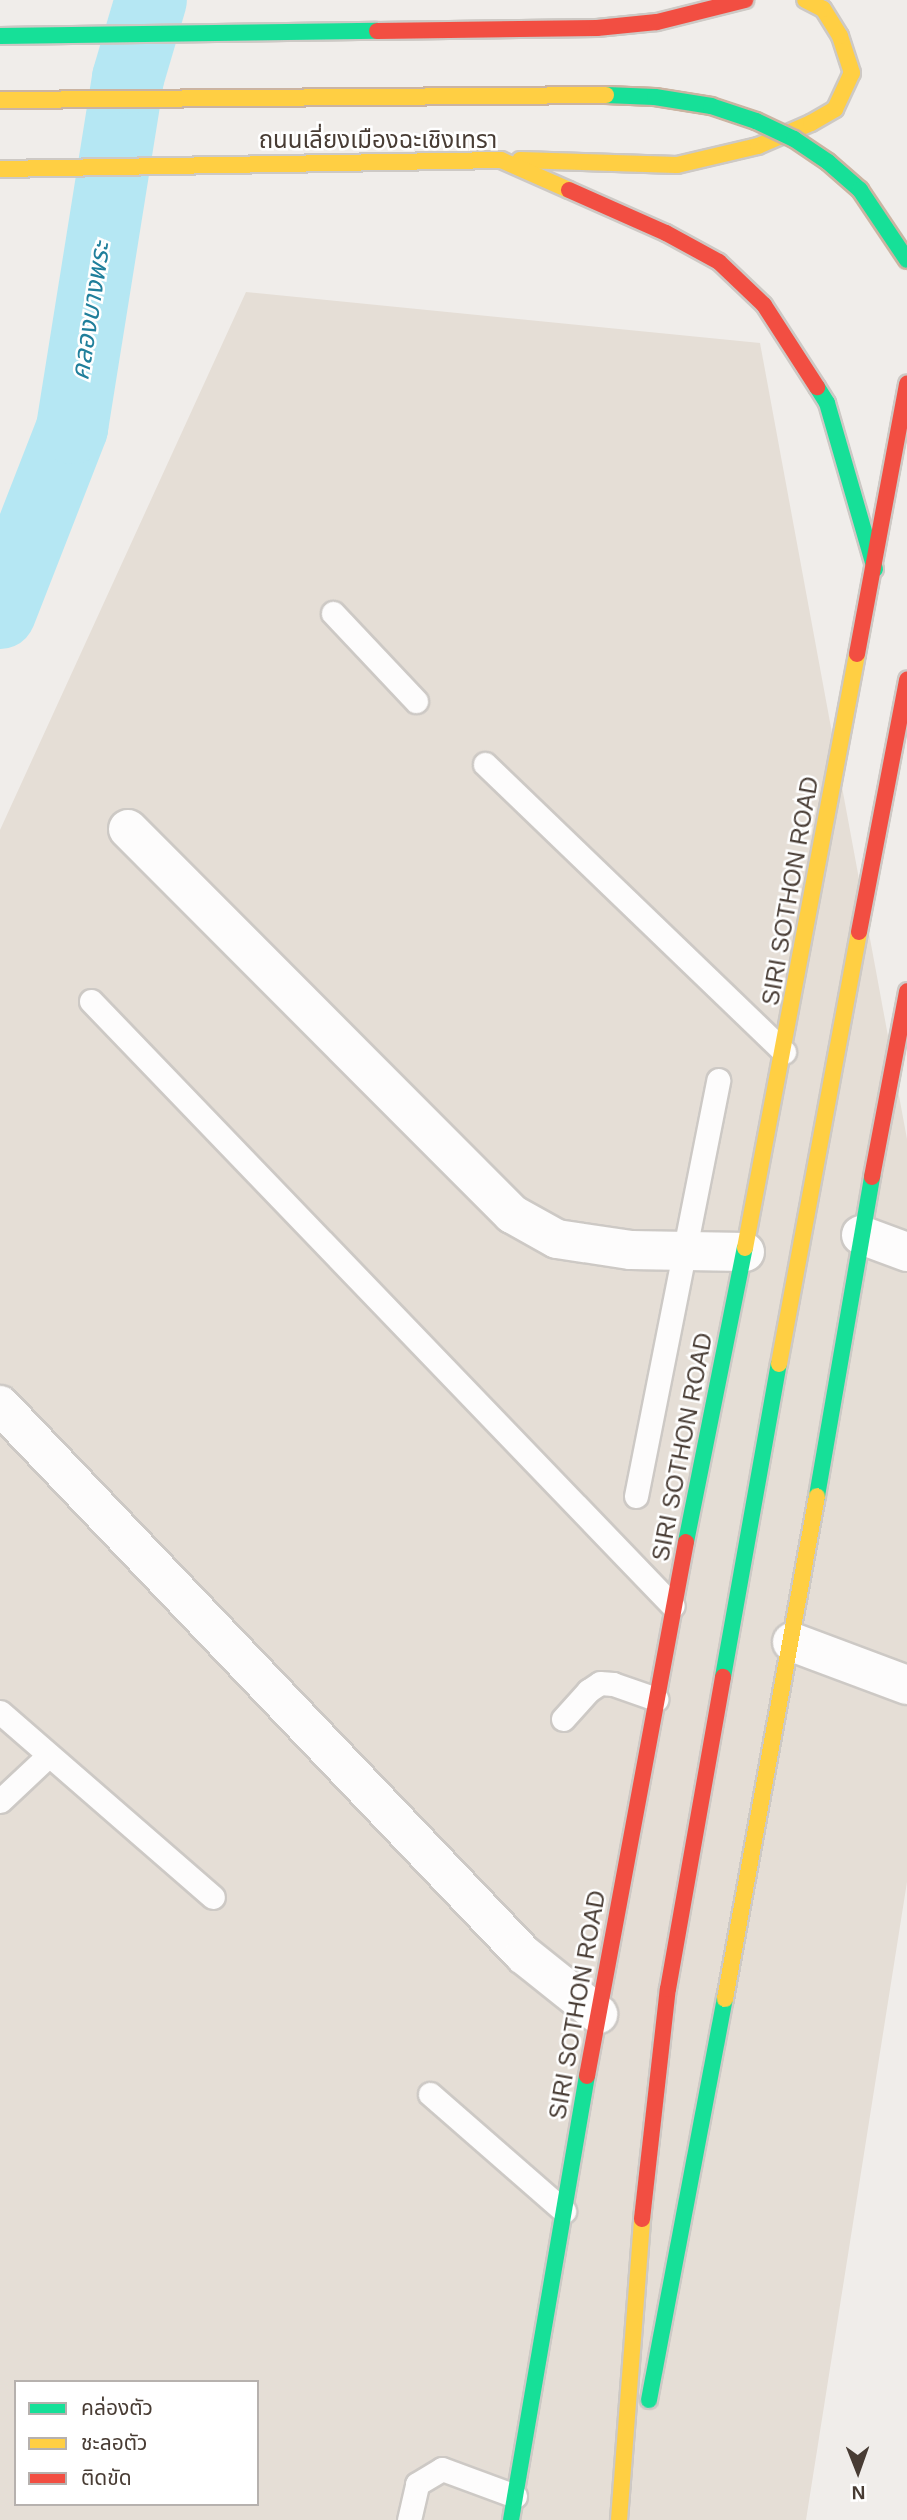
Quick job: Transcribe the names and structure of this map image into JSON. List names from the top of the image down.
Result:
{
  "streets": {
    "main road": ["ถนนเลี่ยงเมืองฉะเชิงเทรา", "SIRI SOTHON ROAD"]
  },
  "crossings": [
    ["ถนนเลี่ยงเมืองฉะเชิงเทรา", "SIRI SOTHON ROAD"]
  ],
  "water": ["คลองบางพระ"],
  "legend": ["คล่องตัว", "ชะลอตัว", "ติดขัด"],
  "north": "bottom"
}
